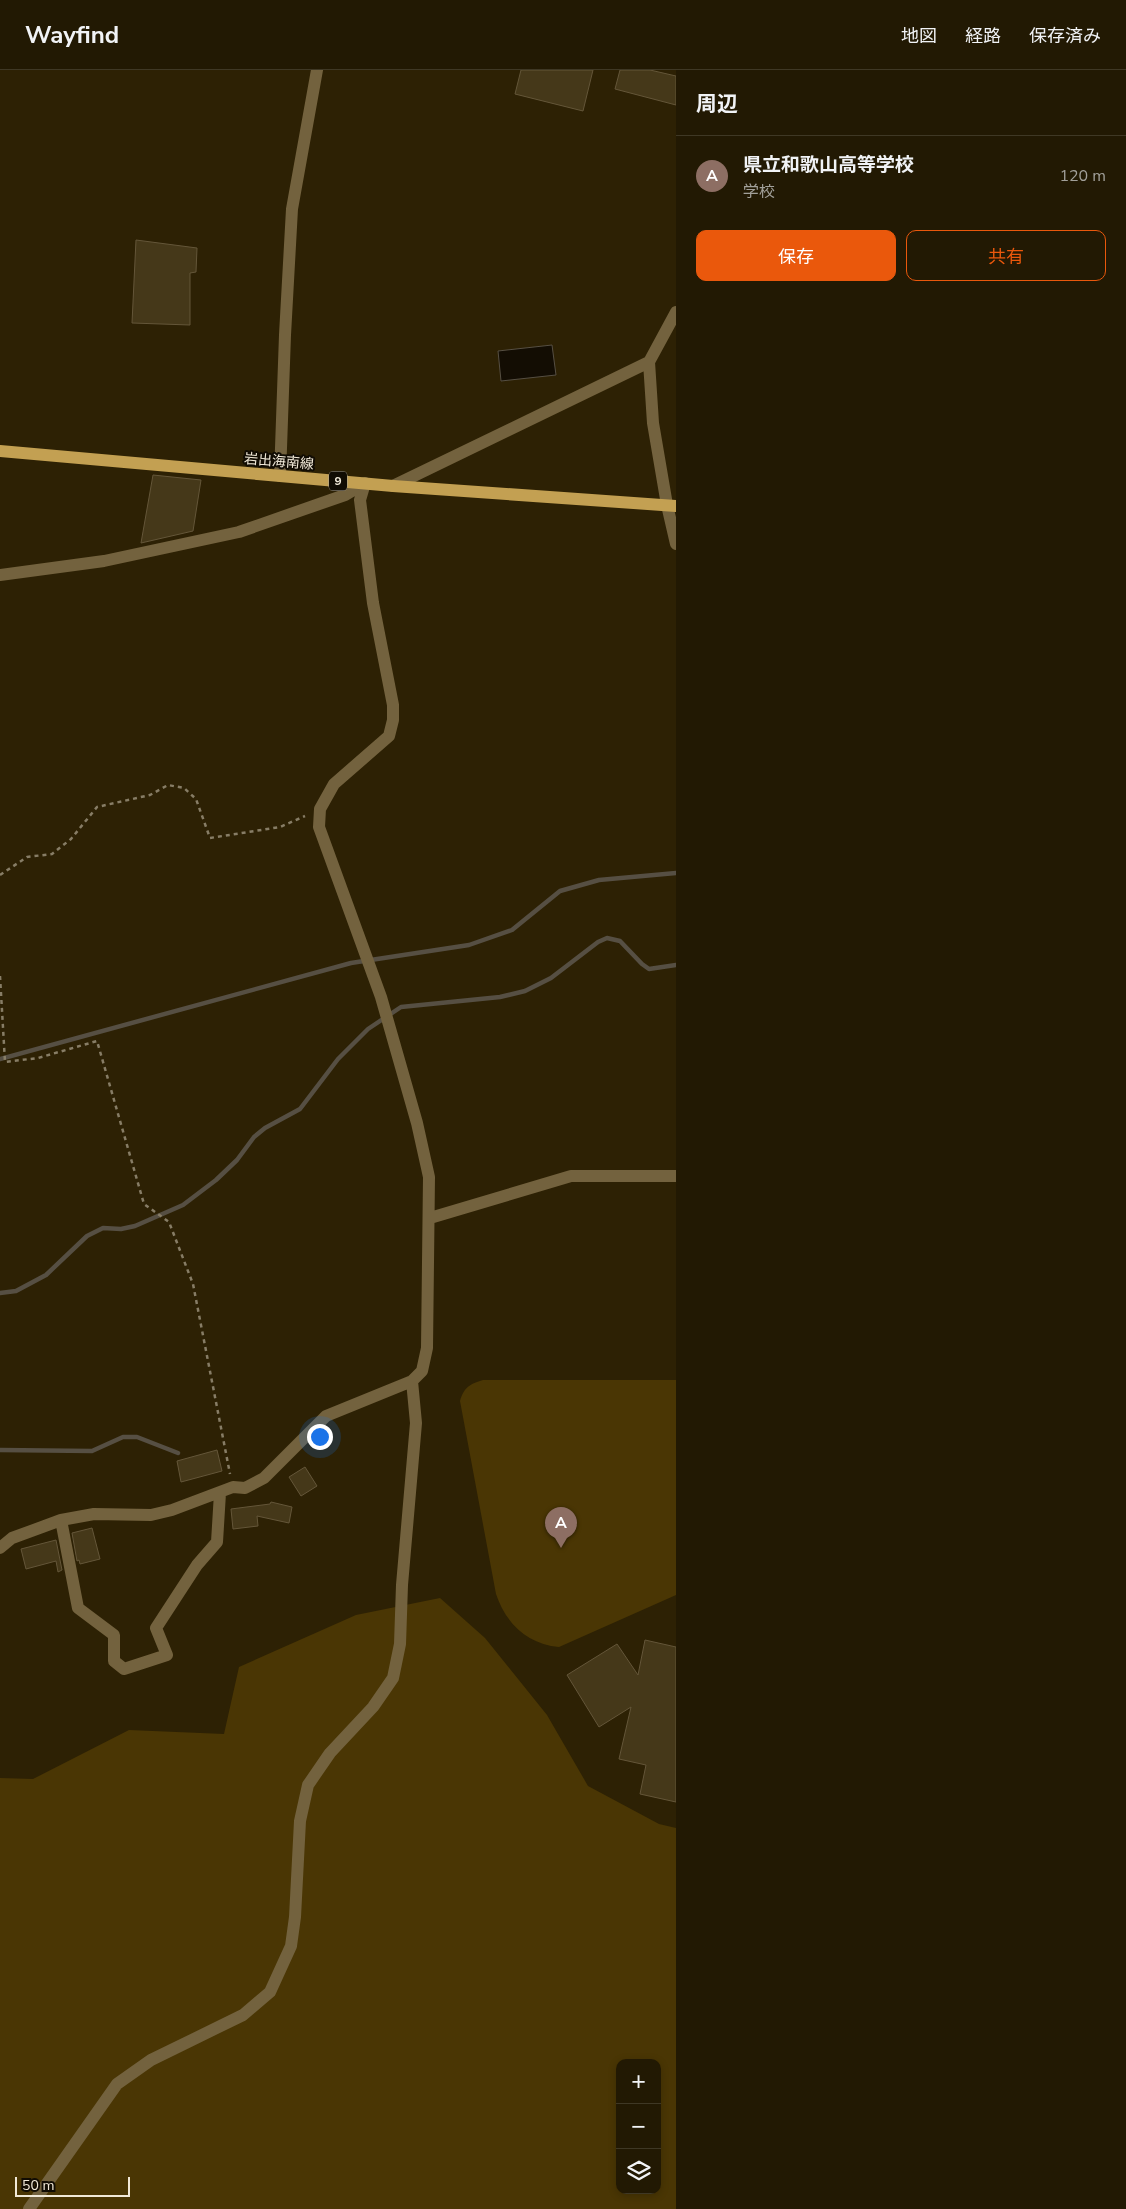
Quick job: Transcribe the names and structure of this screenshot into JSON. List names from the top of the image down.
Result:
{
  "streets": {
    "main road": ["岩出海南線", "9"]
  },
  "scale_bar": "50 m",
  "page": {
    "header": "Wayfind",
    "nav": ["地図", "経路", "保存済み"],
    "heading": "周辺",
    "list": [
      {
        "mark": "A",
        "name": "県立和歌山高等学校",
        "note": "学校",
        "value": "120 m"
      }
    ],
    "buttons": ["保存", "共有"],
    "pins": "A",
    "map_buttons": ["+", "−"],
    "scale": "50 m"
  }
}
